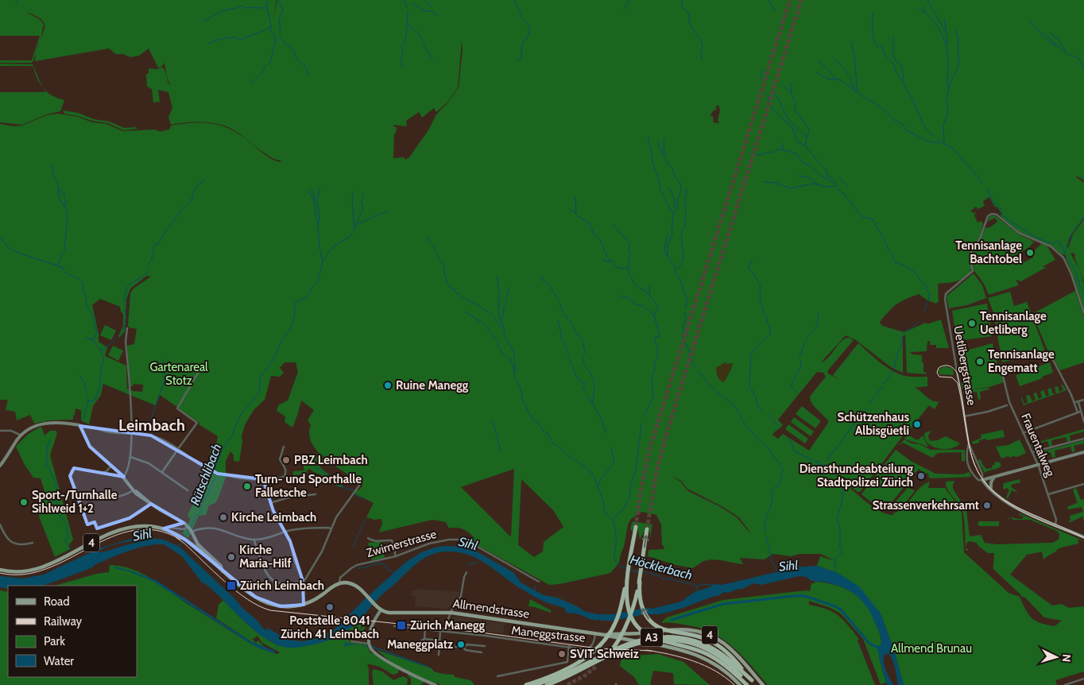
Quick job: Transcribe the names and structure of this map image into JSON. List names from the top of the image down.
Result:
{
  "streets": {
    "highway": ["A3"],
    "main road": ["Uetlibergstrasse", "4", "Allmendstrasse"],
    "street": ["Frauentalweg", "Zwirnerstrasse", "Maneggstrasse"]
  },
  "crossings": [
    ["Uetlibergstrasse", "Frauentalweg"],
    ["4", "Zwirnerstrasse"],
    ["Allmendstrasse", "Maneggstrasse"]
  ],
  "districts": ["Leimbach"],
  "water": ["Rütschlibach", "Sihl", "Höcklerbach"],
  "parks": ["Gartenareal Stotz", "Allmend Brunau"],
  "places": {
    "other": [
      "Tennisanlage Bachtobel",
      "Tennisanlage Uetliberg",
      "Tennisanlage Engematt",
      "Ruine Manegg",
      "Schützenhaus Albisgüetli",
      "PBZ Leimbach",
      "Diensthundeabteilung Stadtpolizei Zürich",
      "Turn- und Sporthalle Falletsche",
      "Sport-/Turnhalle Sihlweid 1+2",
      "Strassenverkehrsamt",
      "Kirche Leimbach",
      "Kirche Maria-Hilf",
      "Poststelle 8041 Zürich 41 Leimbach",
      "Maneggplatz",
      "SVIT Schweiz"
    ],
    "transit": ["Zürich Leimbach", "Zürich Manegg"]
  },
  "legend": [
    "Road",
    "Railway",
    "Park",
    "Water"
  ],
  "north": "right"
}
